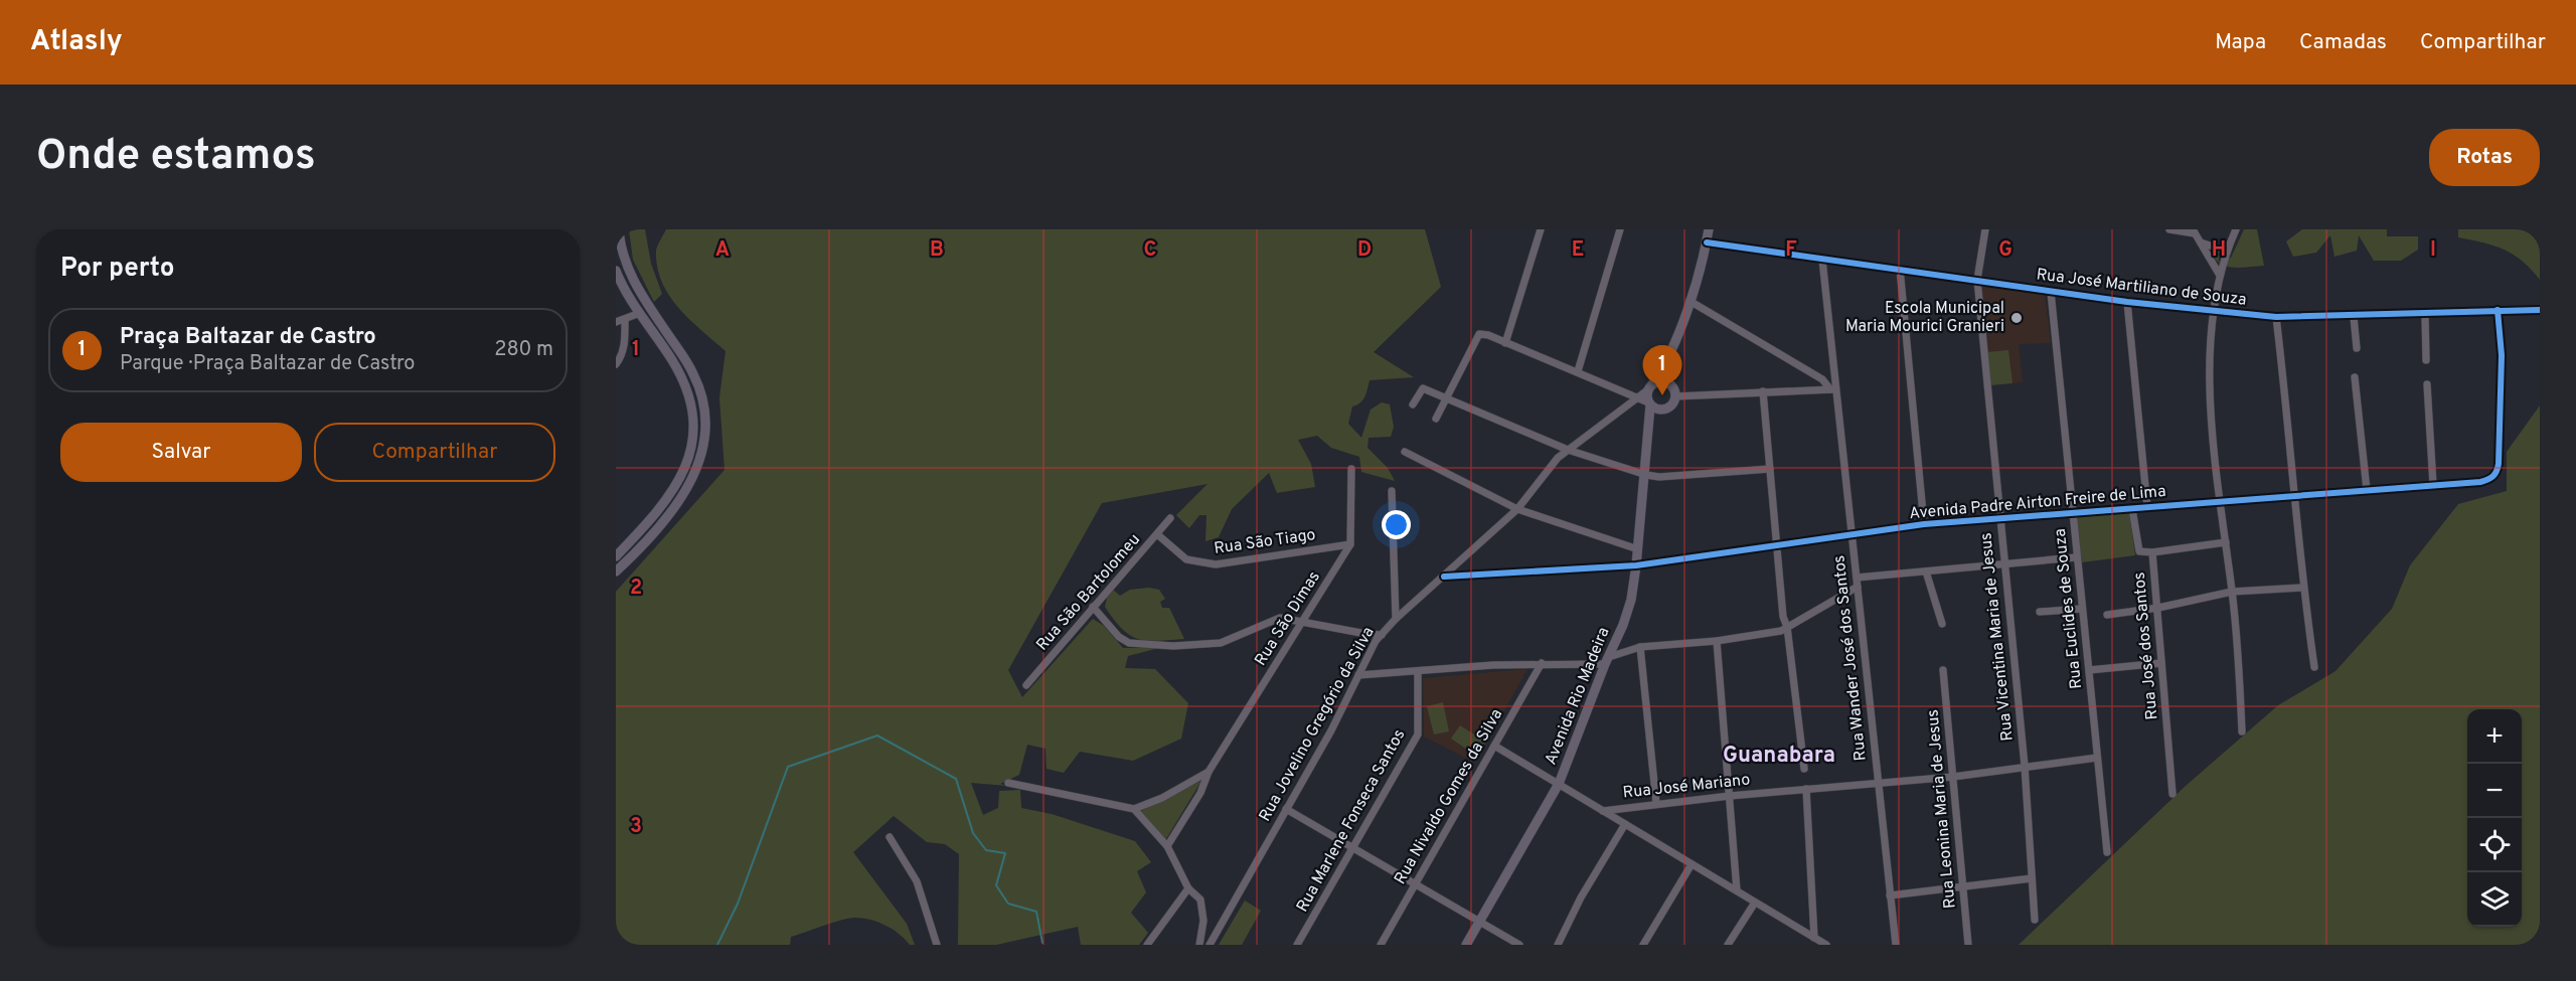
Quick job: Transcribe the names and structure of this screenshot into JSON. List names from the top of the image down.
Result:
{
  "streets": {
    "main road": ["Avenida Rio Madeira"],
    "street": [
      "Rua José Martiliano de Souza",
      "Avenida Padre Airton Freire de Lima",
      "Rua São Tiago",
      "Rua São Bartolomeu",
      "Rua Euclides de Souza",
      "Rua São Dimas",
      "Rua Vicentina Maria de Jesus",
      "Rua José dos Santos",
      "Rua Wander José dos Santos",
      "Rua Jovelino Gregório da Silva",
      "Rua José Mariano",
      "Rua Nivaldo Gomes da Silva",
      "Rua Leonina Maria de Jesus",
      "Rua Marlene Fonseca Santos"
    ]
  },
  "crossings": [
    ["Rua José Martiliano de Souza", "Avenida Padre Airton Freire de Lima"],
    ["Rua José Martiliano de Souza", "Rua Euclides de Souza"],
    ["Rua José Martiliano de Souza", "Rua Vicentina Maria de Jesus"],
    ["Rua José Martiliano de Souza", "Rua Wander José dos Santos"],
    ["Avenida Padre Airton Freire de Lima", "Rua Euclides de Souza"],
    ["Avenida Padre Airton Freire de Lima", "Rua Vicentina Maria de Jesus"],
    ["Avenida Padre Airton Freire de Lima", "Rua José dos Santos"],
    ["Avenida Padre Airton Freire de Lima", "Rua Wander José dos Santos"],
    ["Avenida Padre Airton Freire de Lima", "Avenida Rio Madeira"],
    ["Avenida Padre Airton Freire de Lima", "Rua Jovelino Gregório da Silva"],
    ["Rua São Tiago", "Rua São Bartolomeu"],
    ["Rua São Tiago", "Rua São Dimas"],
    ["Rua Euclides de Souza", "Rua José Mariano"],
    ["Rua Vicentina Maria de Jesus", "Rua José Mariano"],
    ["Rua Wander José dos Santos", "Rua José Mariano"],
    ["Avenida Rio Madeira", "Rua Jovelino Gregório da Silva"],
    ["Rua José Mariano", "Rua Leonina Maria de Jesus"]
  ],
  "districts": ["Guanabara"],
  "places": ["Escola Municipal Maria Mourici Granieri"],
  "page": {
    "header": "Atlasly",
    "nav": ["Mapa", "Camadas", "Compartilhar"],
    "buttons": [
      "Rotas",
      ["Salvar", "Compartilhar"]
    ],
    "title": "Onde estamos",
    "heading": "Por perto",
    "list": [
      {
        "mark": "1",
        "name": "Praça Baltazar de Castro",
        "note": "Parque · Praça Baltazar de Castro",
        "value": "280 m"
      }
    ],
    "pins": "1",
    "map_buttons": ["+", "−"]
  },
  "grid": {
    "columns": [
      "A",
      "B",
      "C",
      "D",
      "E",
      "F",
      "G",
      "H",
      "I"
    ],
    "rows": ["1", "2", "3"]
  }
}
